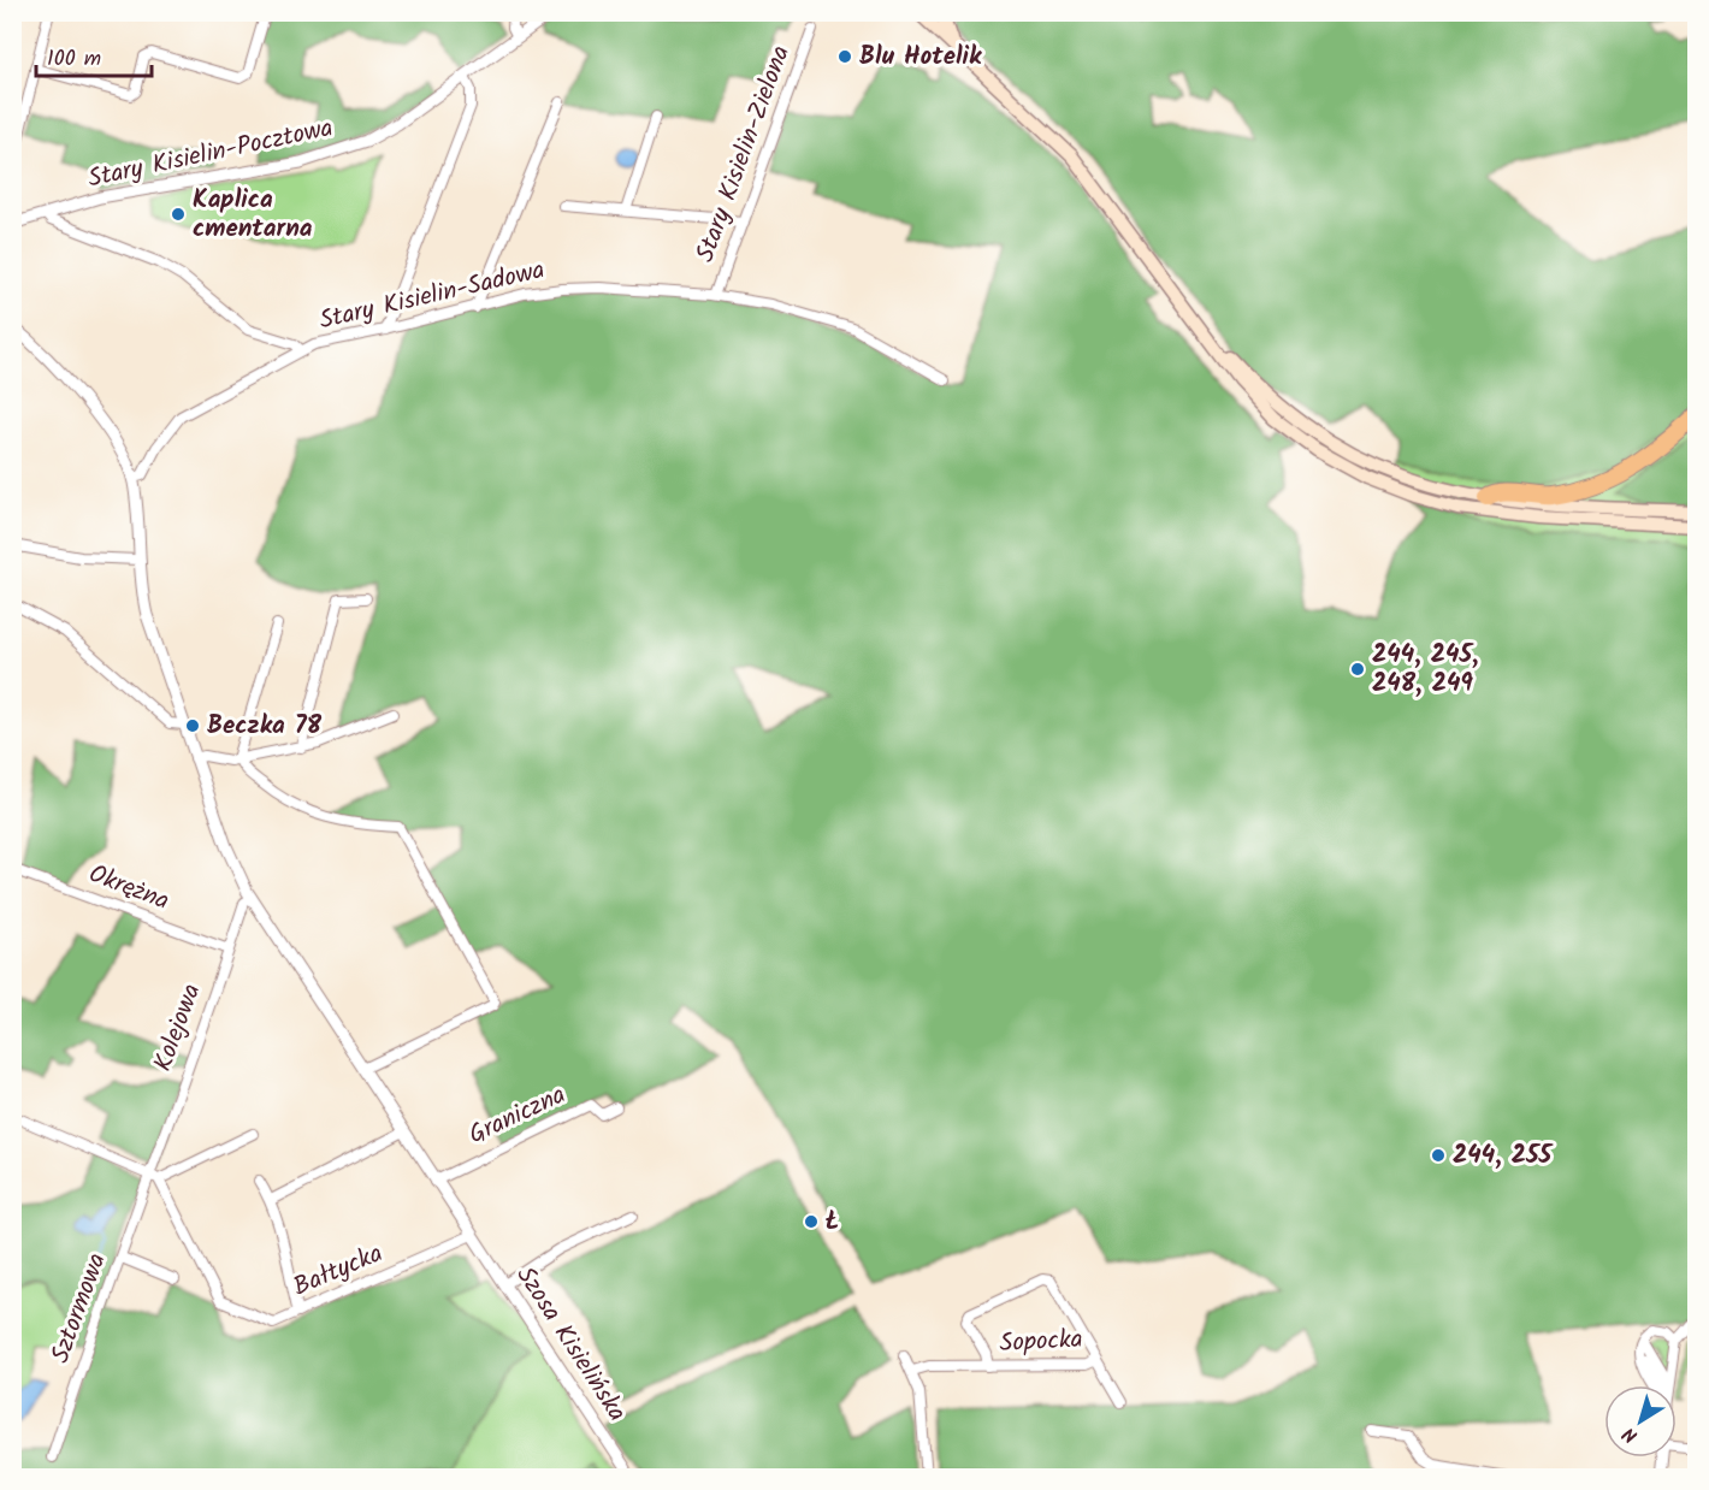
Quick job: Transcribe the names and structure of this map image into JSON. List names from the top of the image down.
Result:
{
  "streets": {
    "street": [
      "Stary Kisielin-Pocztowa",
      "Stary Kisielin-Zielona",
      "Stary Kisielin-Sadowa",
      "Okrężna",
      "Kolejowa",
      "Graniczna",
      "Bałtycka",
      "Sztormowa",
      "Sopocka",
      "Szosa Kisielińska"
    ]
  },
  "crossings": [
    ["Stary Kisielin-Pocztowa", "Stary Kisielin-Sadowa"],
    ["Stary Kisielin-Zielona", "Stary Kisielin-Sadowa"],
    ["Stary Kisielin-Sadowa", "Szosa Kisielińska"],
    ["Okrężna", "Kolejowa"],
    ["Kolejowa", "Bałtycka"],
    ["Kolejowa", "Sztormowa"],
    ["Kolejowa", "Szosa Kisielińska"],
    ["Graniczna", "Szosa Kisielińska"],
    ["Bałtycka", "Sztormowa"],
    ["Bałtycka", "Szosa Kisielińska"]
  ],
  "places": [
    "Blu Hotelik",
    "Kaplica cmentarna",
    "244, 245, 248, 249",
    "Beczka 78",
    "244, 255",
    "Ł"
  ],
  "scale_bar": "100 m",
  "north": "bottom left"
}
